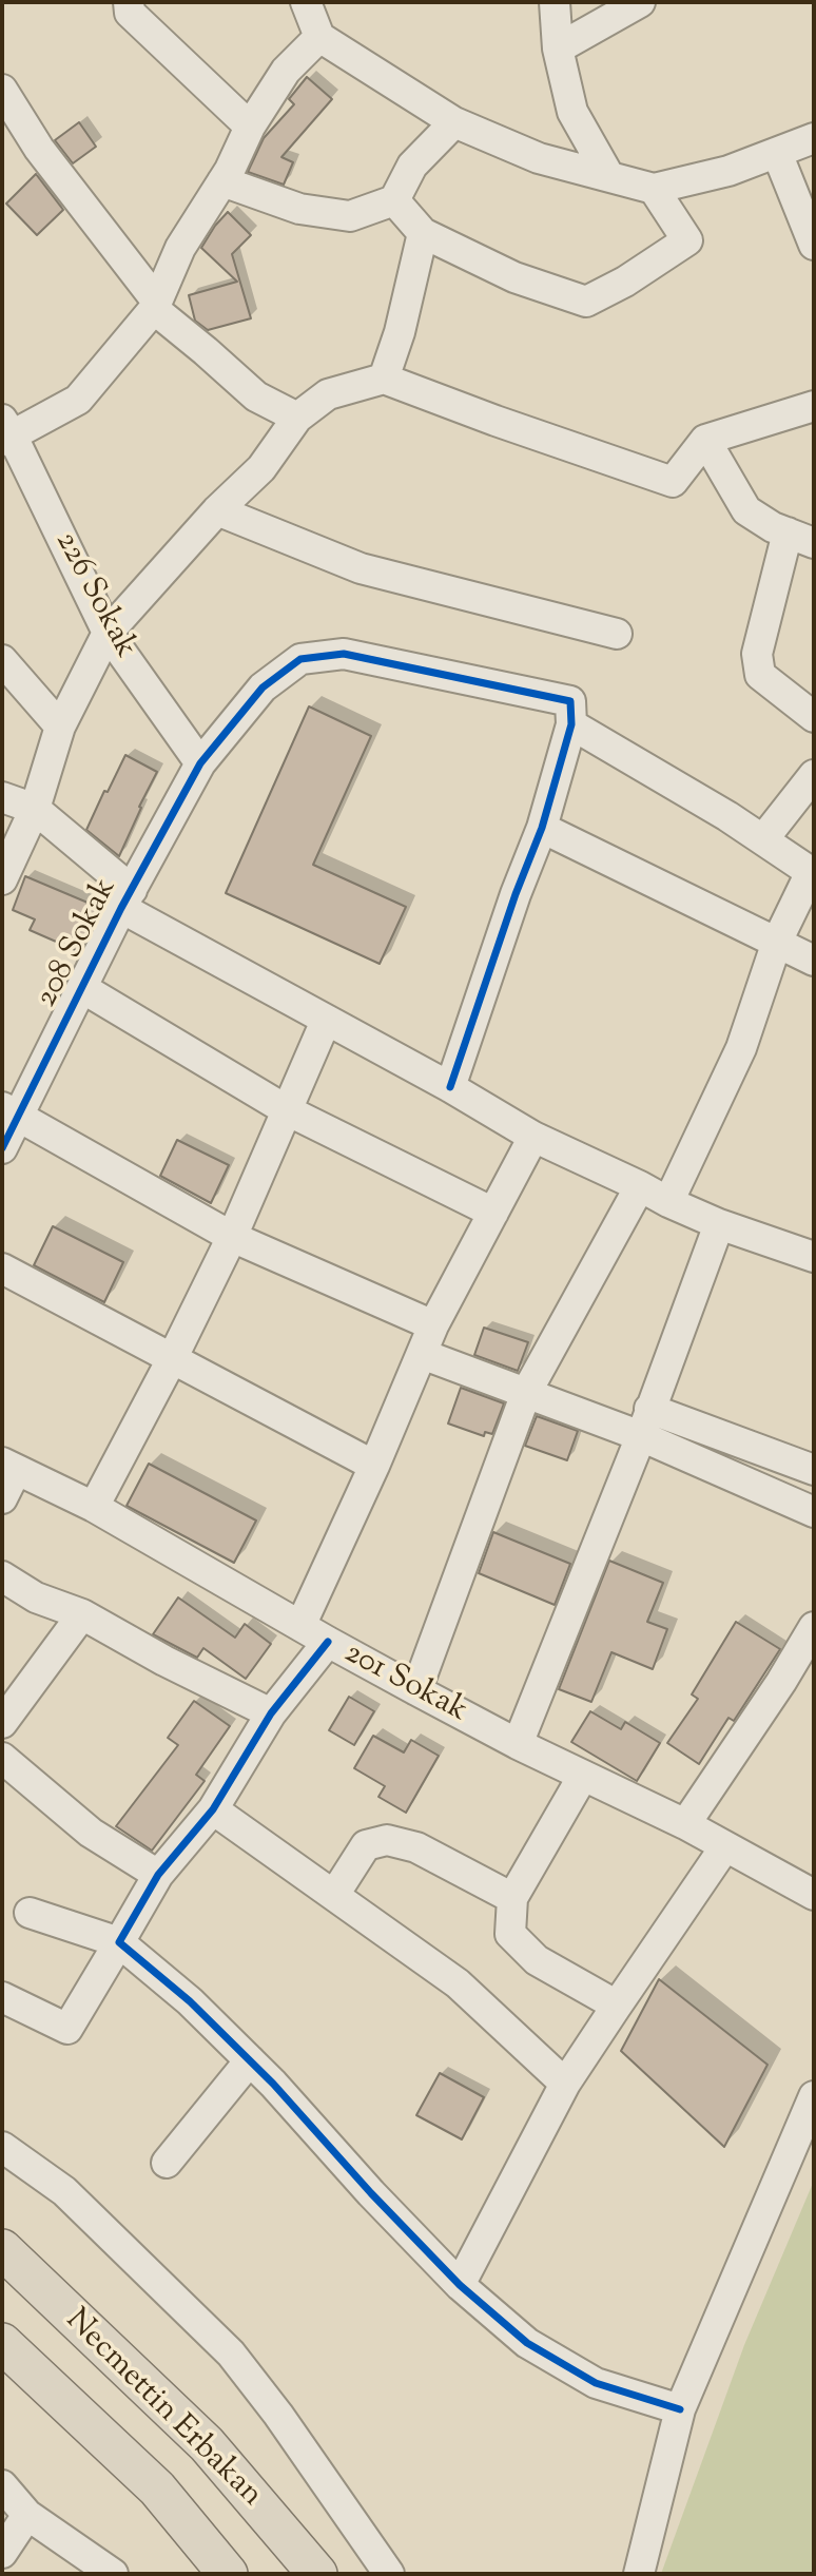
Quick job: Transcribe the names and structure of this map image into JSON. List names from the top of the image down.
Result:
{
  "streets": {
    "main road": ["Necmettin Erbakan"],
    "street": ["226 Sokak", "208 Sokak", "201 Sokak"]
  },
  "crossings": [
    ["226 Sokak", "208 Sokak"]
  ]
}
